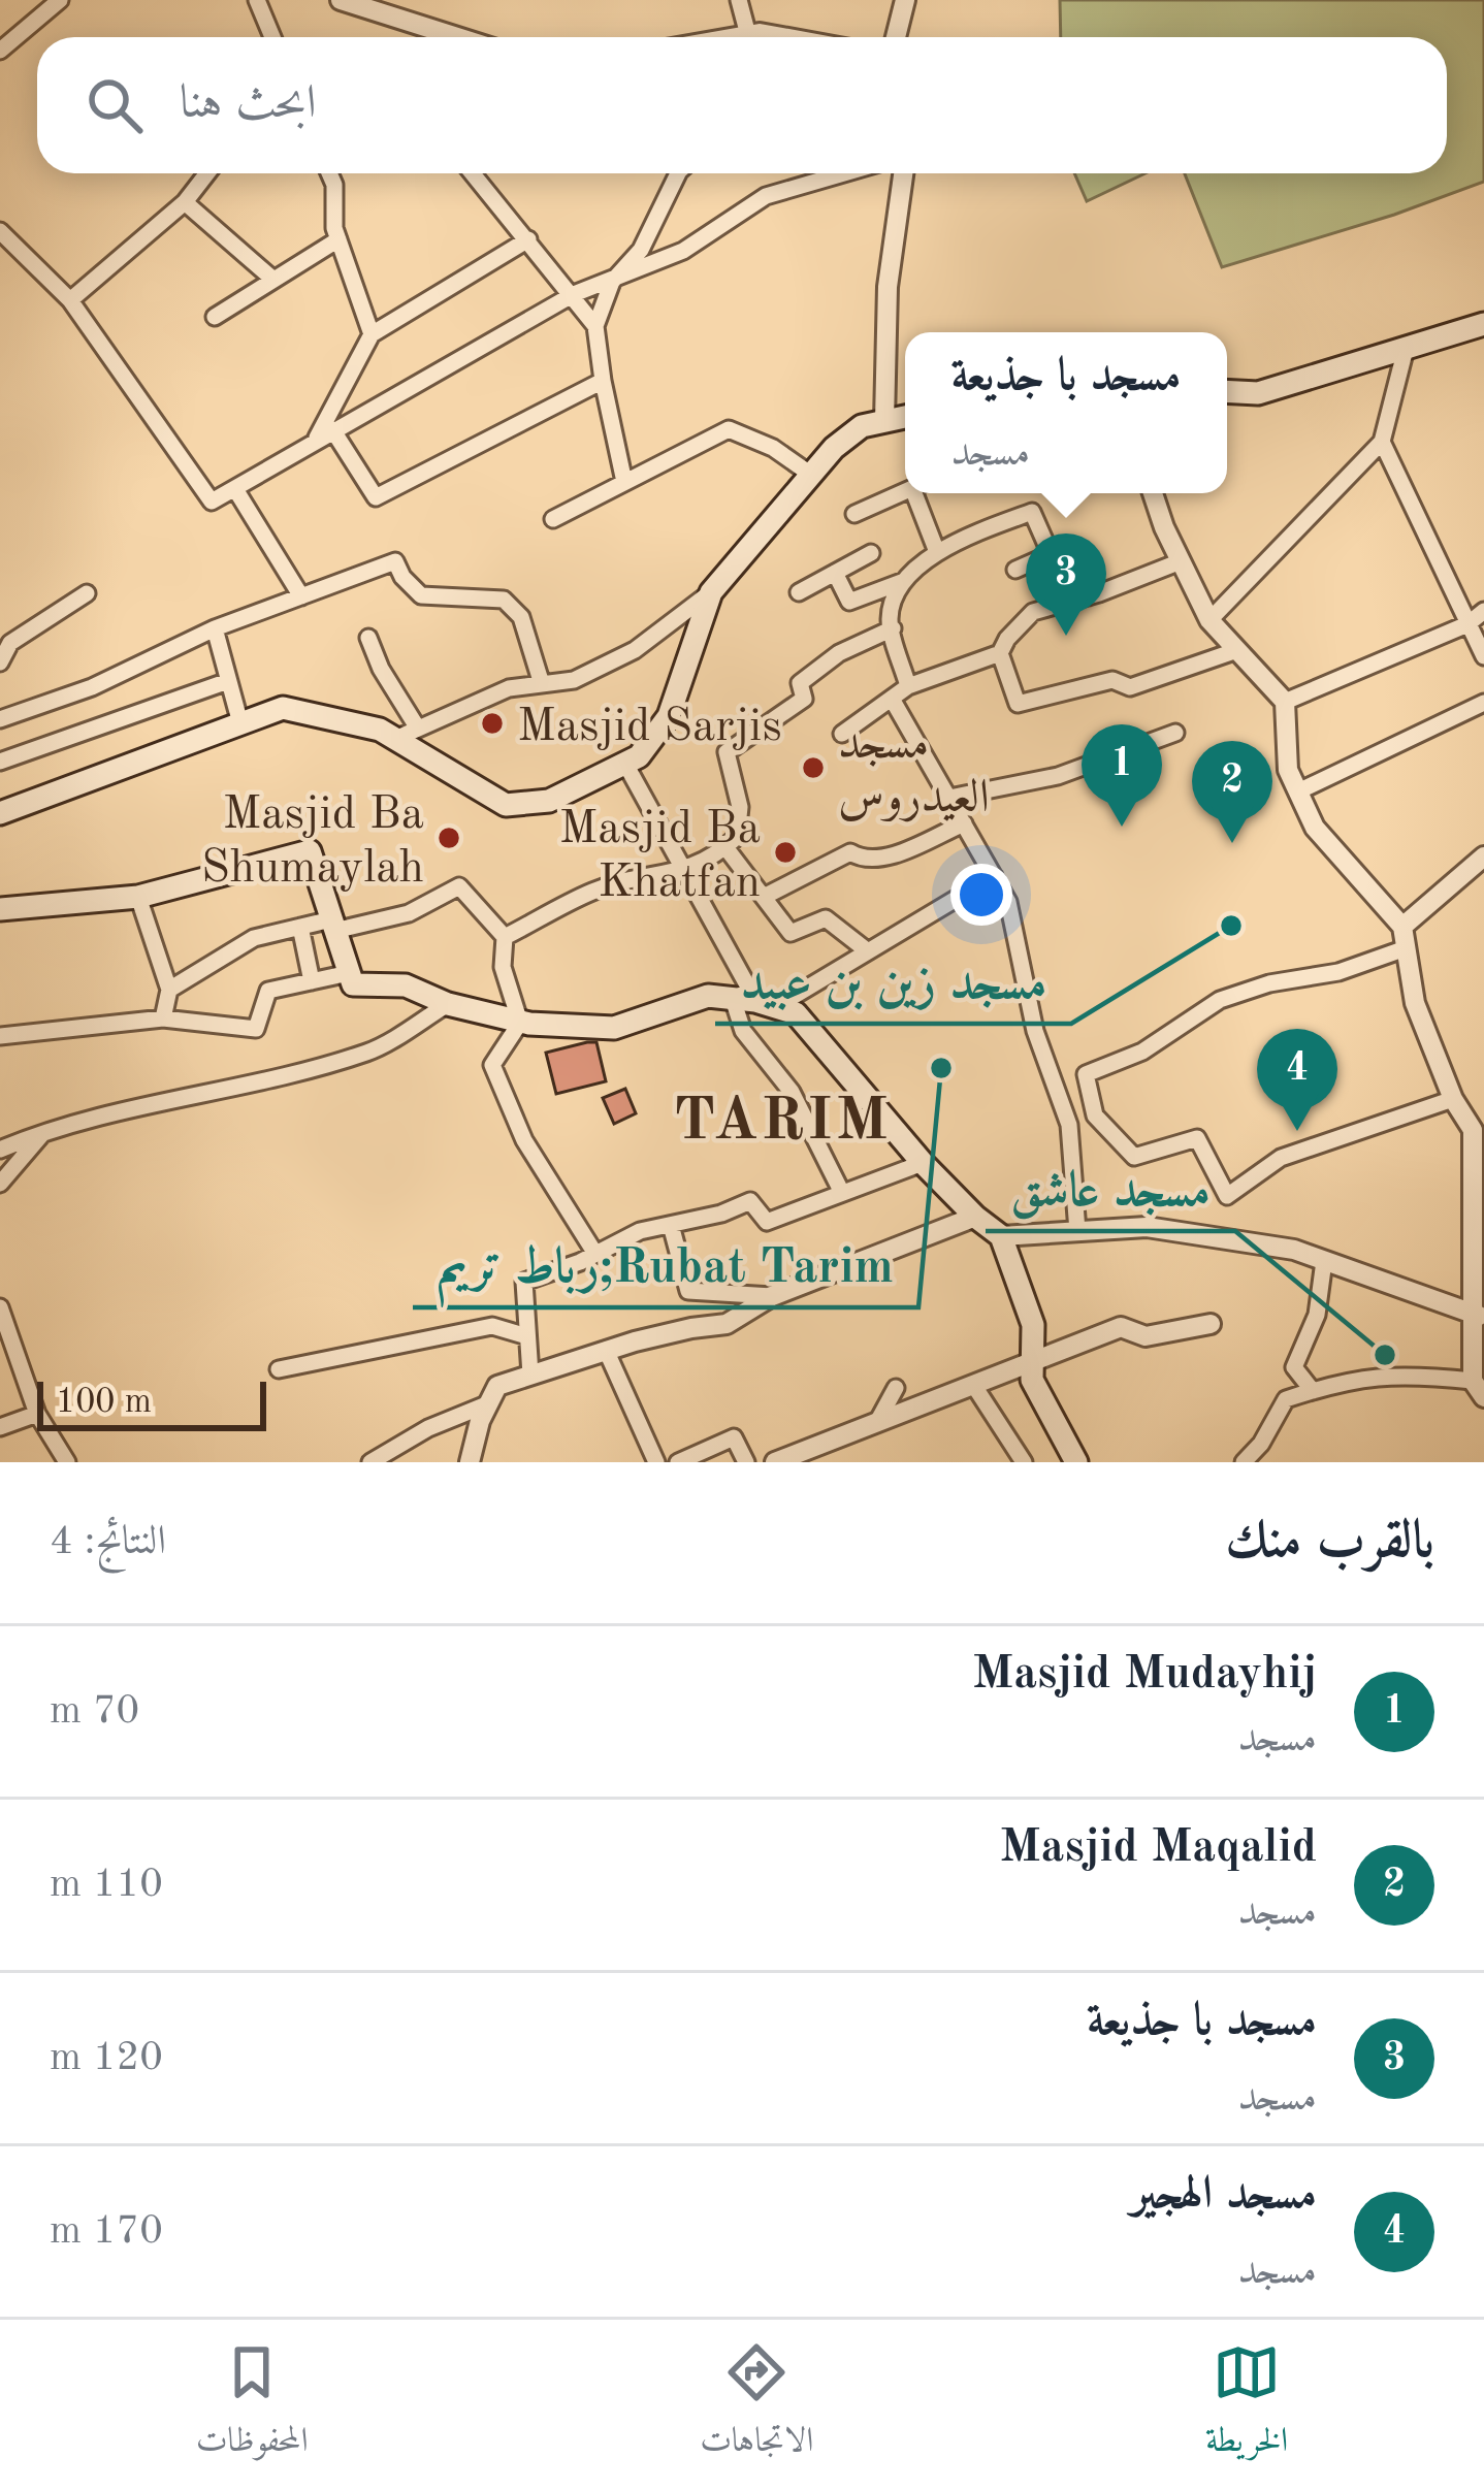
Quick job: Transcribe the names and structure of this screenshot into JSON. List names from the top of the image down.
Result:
{
  "districts": ["TARIM"],
  "places": [
    "Masjid Sarjis",
    "مسجد العيدروس",
    "Masjid Ba Shumaylah",
    "Masjid Ba Khatfan",
    "مسجد زين بن عبيد",
    "رباط تريم;Rubat Tarim",
    "مسجد عاشق"
  ],
  "scale_bar": "100 m",
  "page": {
    "search": "ابحث هنا",
    "popup": ["مسجد با جذيعة", "مسجد"],
    "pins": [
      "3",
      "1",
      "2",
      "4"
    ],
    "scale": "100 m",
    "heading": ["بالقرب منك", "النتائج: 4"],
    "list": [
      {
        "mark": "1",
        "name": "Masjid Mudayhij",
        "note": "مسجد",
        "value": "70 m"
      },
      {
        "mark": "2",
        "name": "Masjid Maqalid",
        "note": "مسجد",
        "value": "110 m"
      },
      {
        "mark": "3",
        "name": "مسجد با جذيعة",
        "note": "مسجد",
        "value": "120 m"
      },
      {
        "mark": "4",
        "name": "مسجد الهجير",
        "note": "مسجد",
        "value": "170 m"
      }
    ],
    "nav": ["الخريطة", "الاتجاهات", "المحفوظات"]
  }
}
